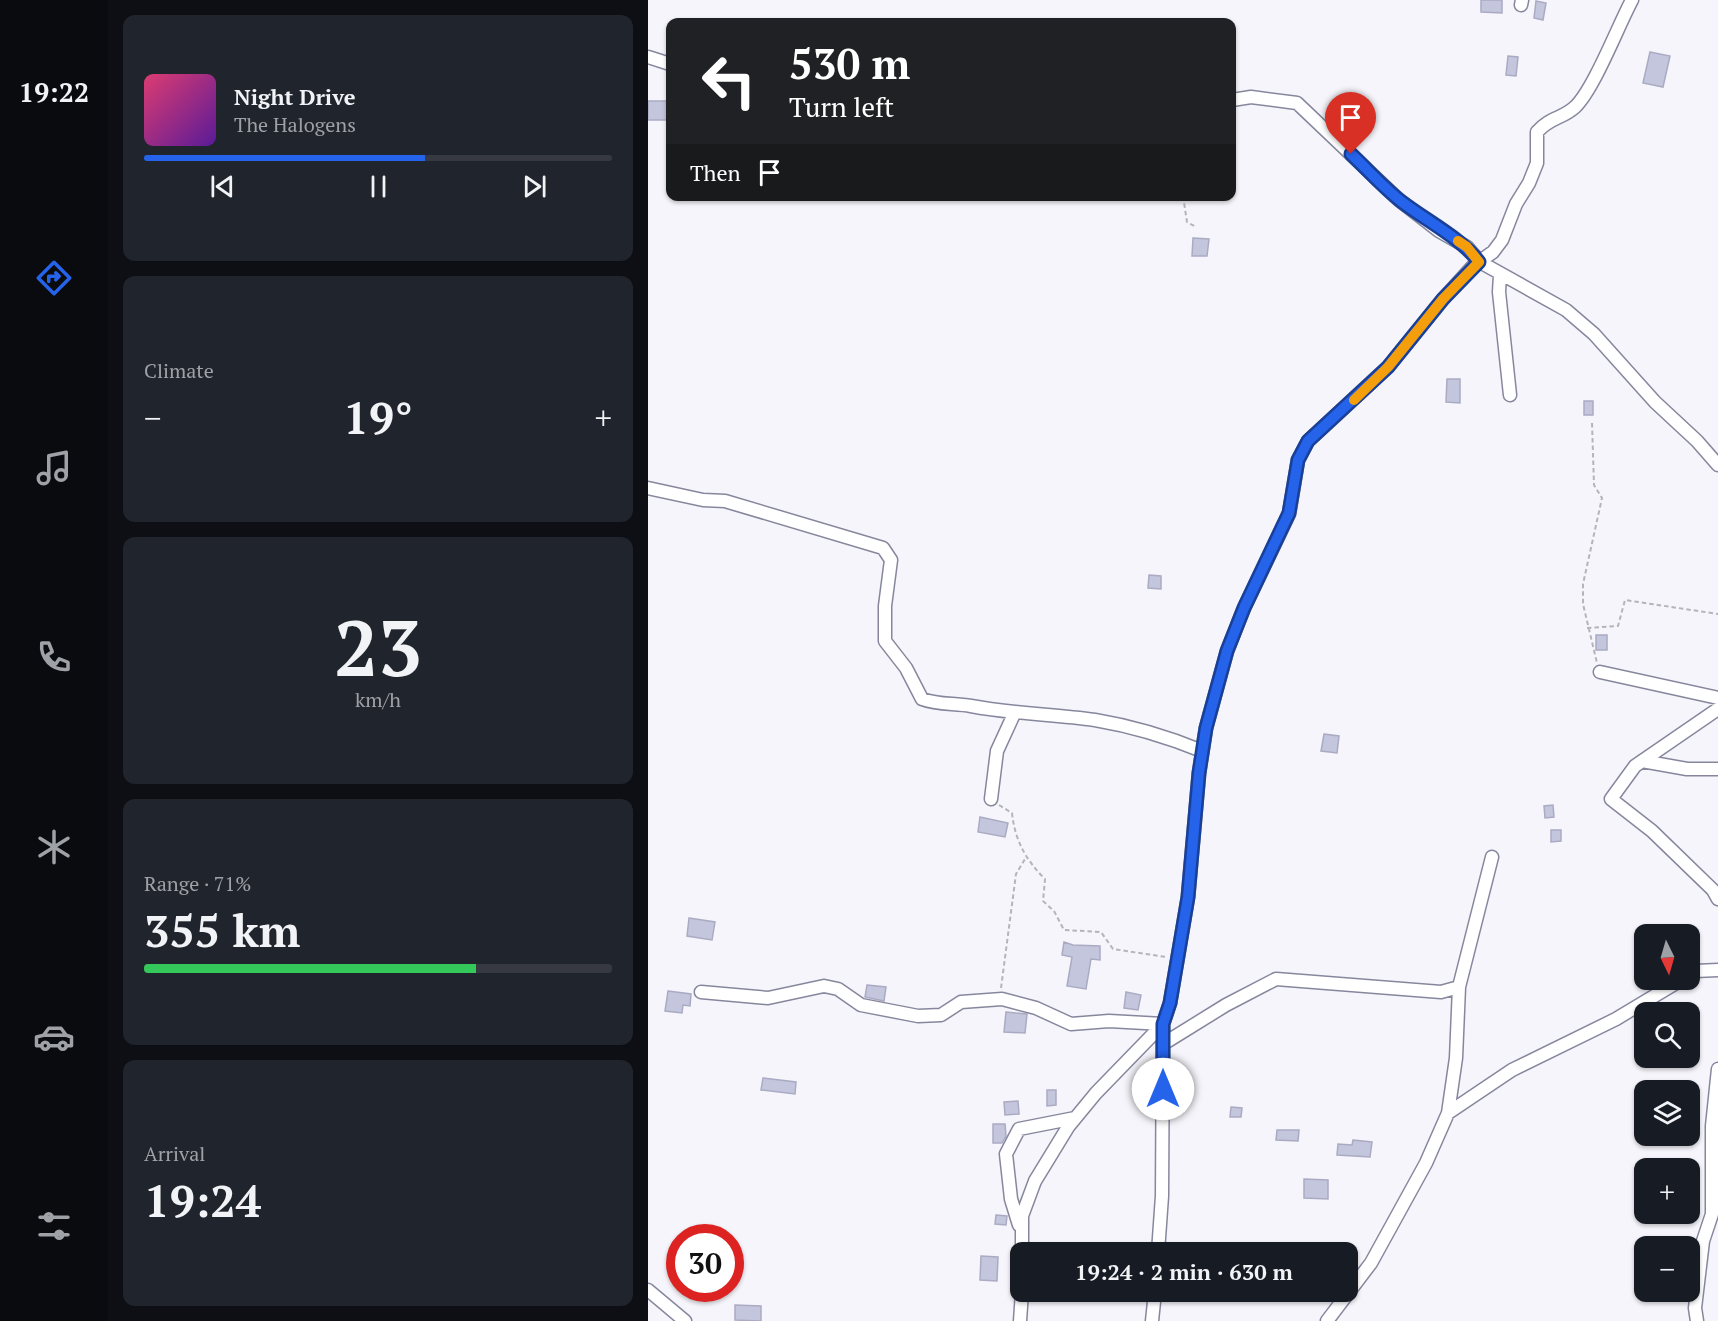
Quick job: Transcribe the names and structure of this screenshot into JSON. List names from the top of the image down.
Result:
{
  "north": "bottom",
  "page": {
    "tabs": "19:22",
    "turn": ["530 m", "Turn left"],
    "song": ["Night Drive", "The Halogens"],
    "then": "Then",
    "tile": [
      "Climate",
      ["23", "km/h"],
      ["Range · 71%", "355 km"],
      ["Arrival", "19:24"]
    ],
    "heat": ["−", "19°", "+"],
    "map_buttons": ["+", "−"],
    "limit": "30",
    "trip": "19:24 · 2 min · 630 m"
  }
}
